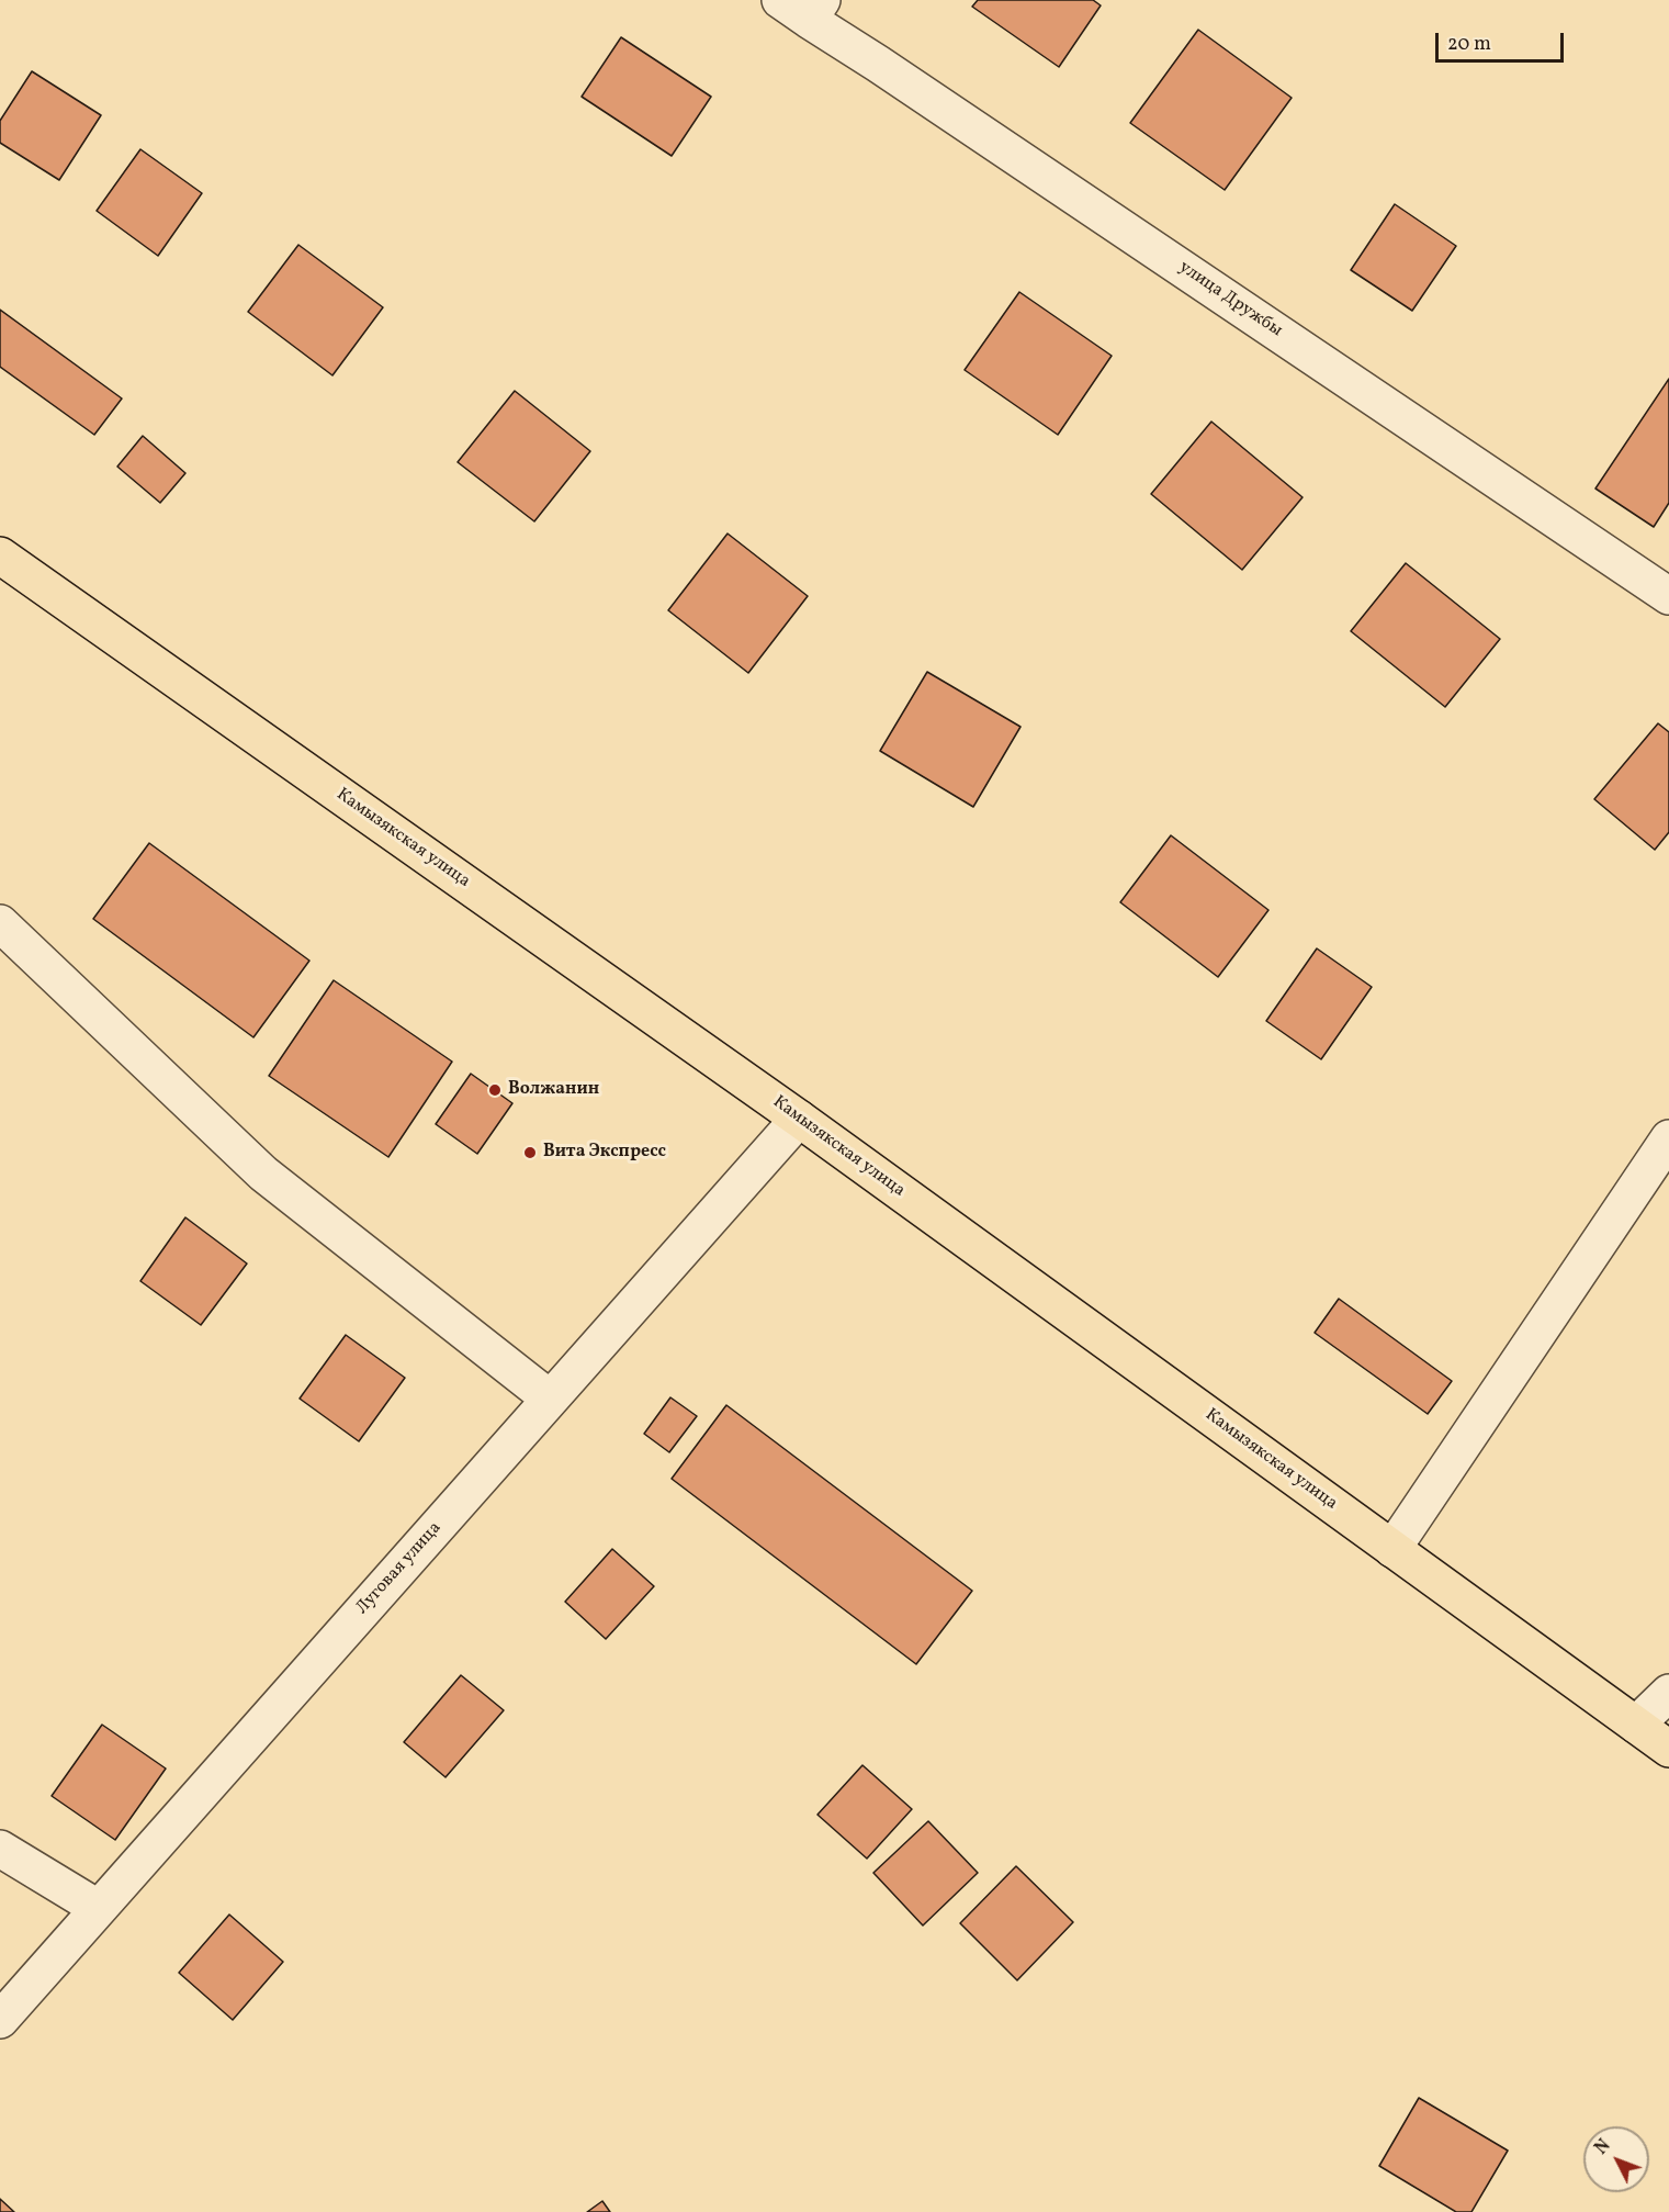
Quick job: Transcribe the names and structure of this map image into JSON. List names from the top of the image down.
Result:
{
  "streets": {
    "main road": ["Камызякская улица"],
    "street": ["улица Дружбы", "Луговая улица"]
  },
  "crossings": [
    ["Камызякская улица", "Луговая улица"]
  ],
  "places": ["Волжанин", "Вита Экспресс"],
  "scale_bar": "20 m",
  "north": "top left"
}
